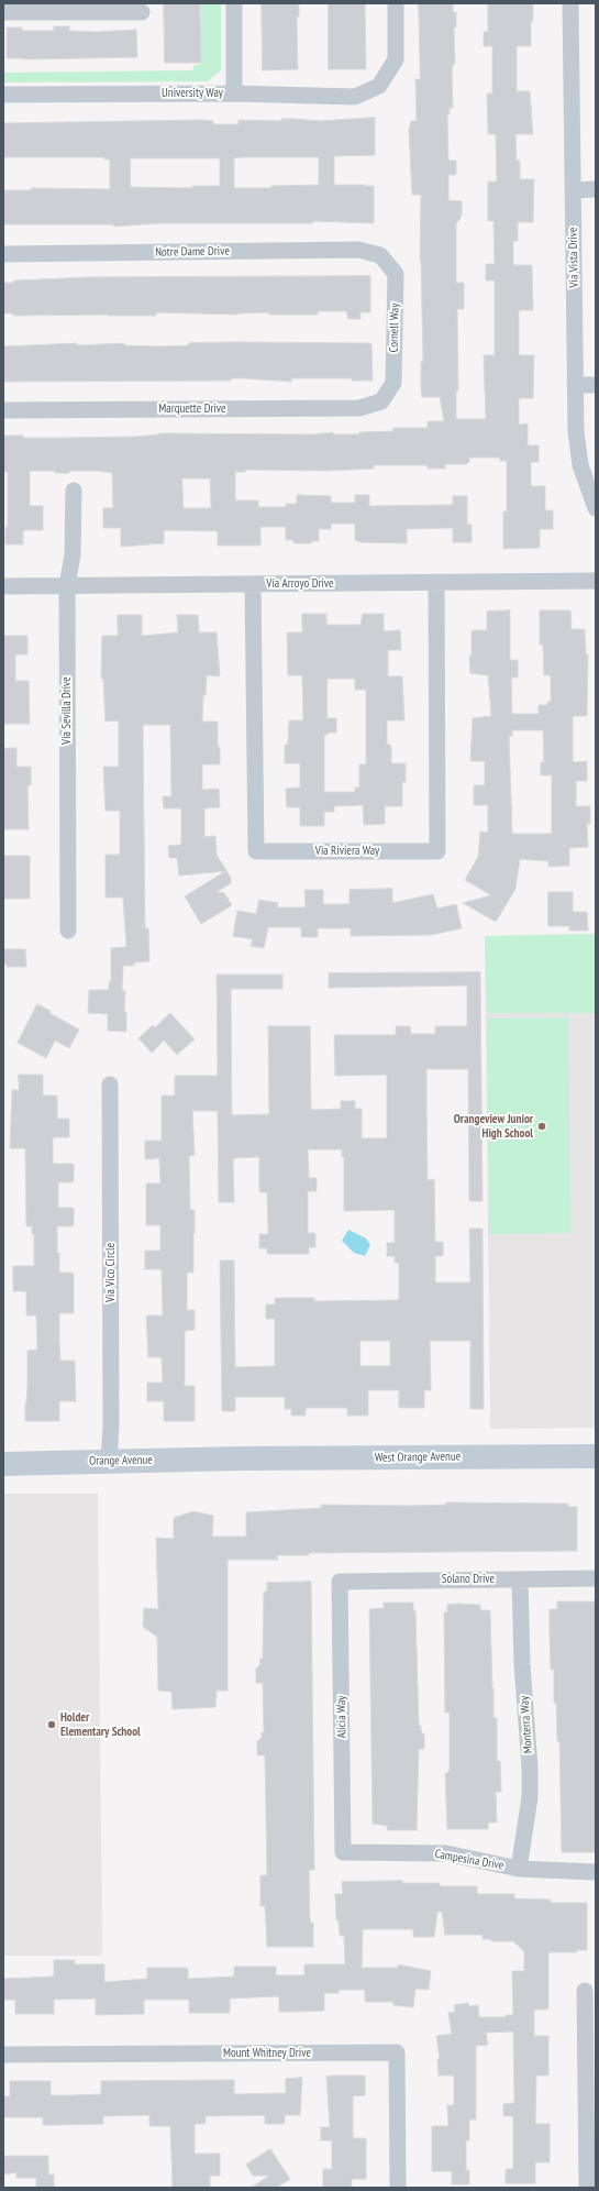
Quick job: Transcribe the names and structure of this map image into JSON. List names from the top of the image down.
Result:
{
  "streets": {
    "main road": ["West Orange Avenue", "Orange Avenue"],
    "street": [
      "University Way",
      "Notre Dame Drive",
      "Via Vista Drive",
      "Cornell Way",
      "Marquette Drive",
      "Via Arroyo Drive",
      "Via Sevilla Drive",
      "Via Riviera Way",
      "Via Vico Circle",
      "Solano Drive",
      "Alicia Way",
      "Monterra Way",
      "Campesina Drive",
      "Mount Whitney Drive"
    ]
  },
  "crossings": [
    ["Notre Dame Drive", "Cornell Way"],
    ["Cornell Way", "Marquette Drive"],
    ["Via Arroyo Drive", "Via Sevilla Drive"],
    ["Via Arroyo Drive", "Via Riviera Way"],
    ["Via Vico Circle", "Orange Avenue"],
    ["West Orange Avenue", "Orange Avenue"],
    ["Solano Drive", "Alicia Way"],
    ["Solano Drive", "Monterra Way"],
    ["Alicia Way", "Campesina Drive"],
    ["Monterra Way", "Campesina Drive"]
  ],
  "places": ["Orangeview Junior High School", "Holder Elementary School"]
}
